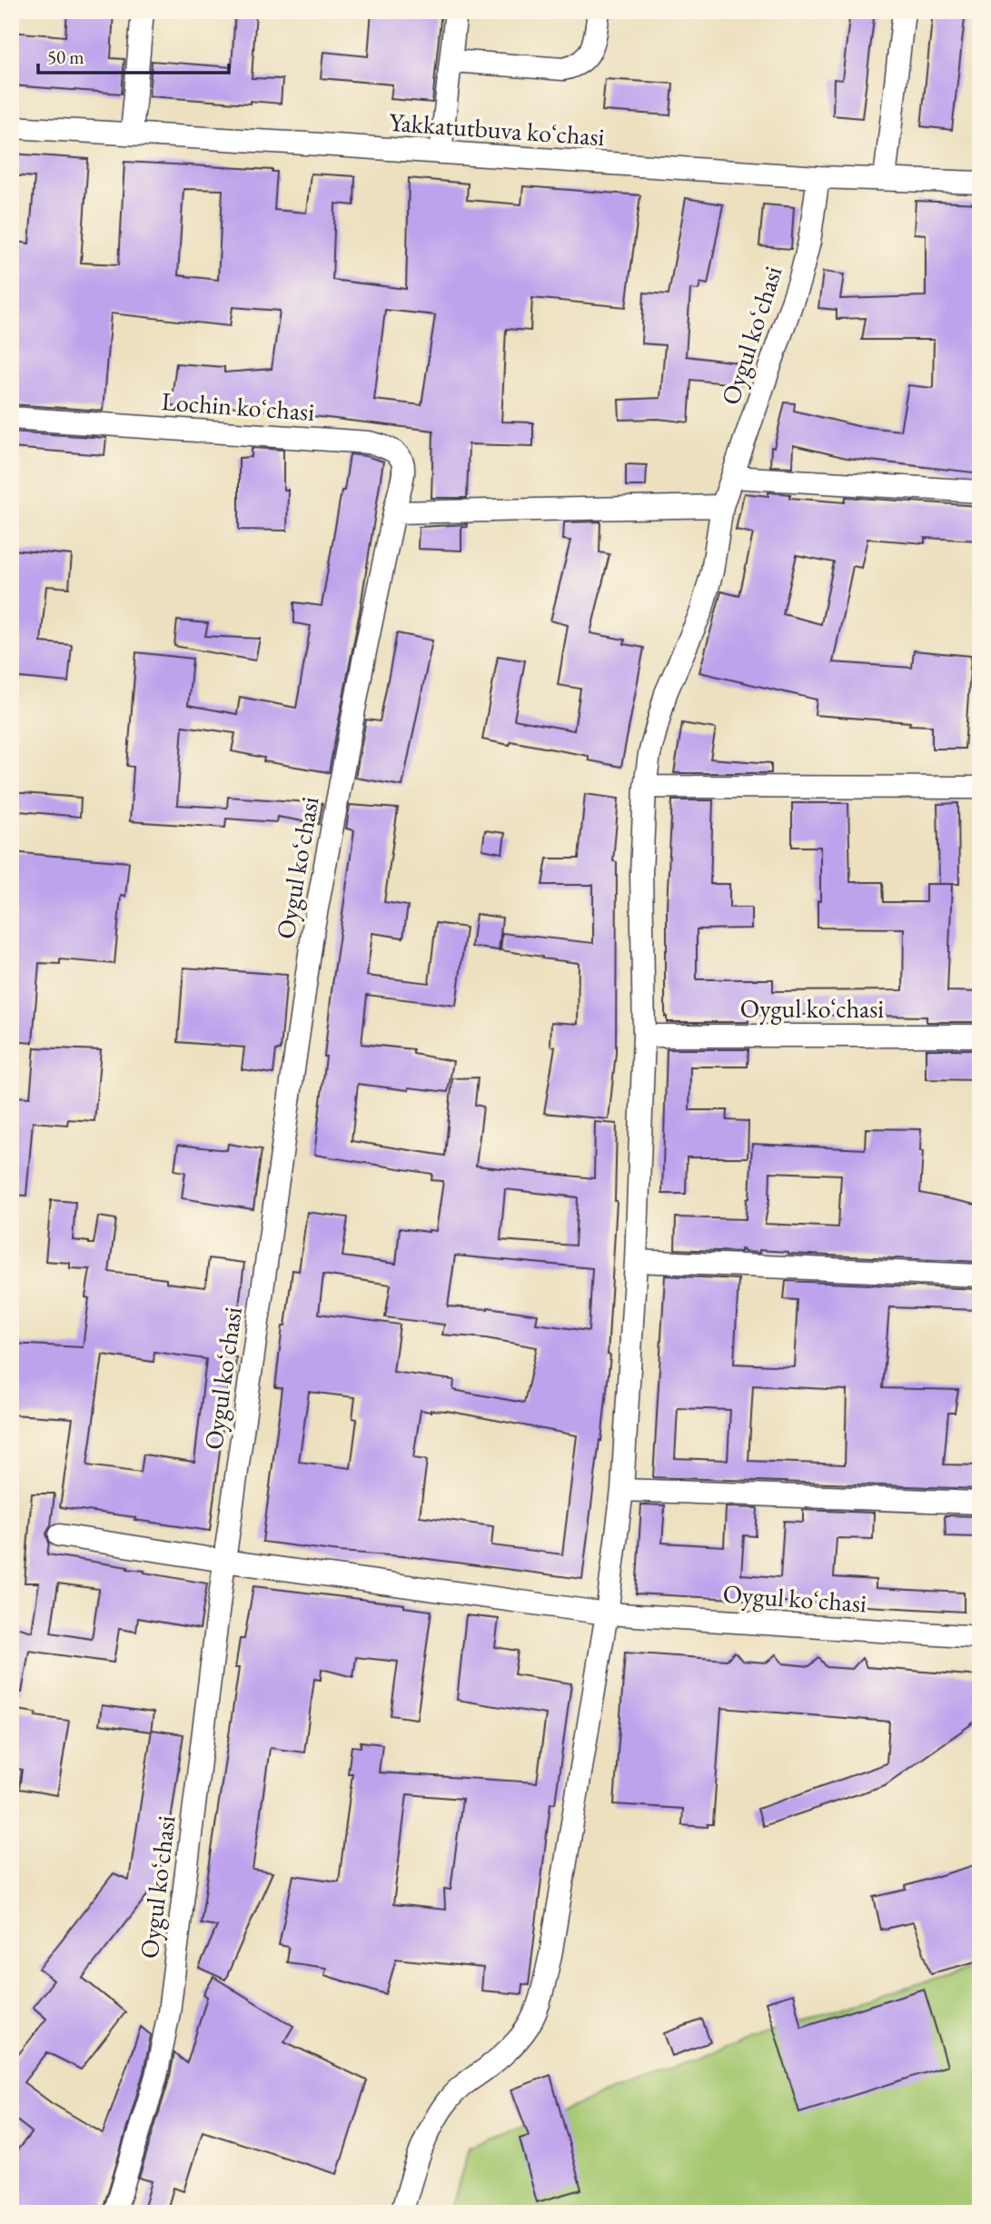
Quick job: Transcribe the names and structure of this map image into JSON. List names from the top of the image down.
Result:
{
  "streets": {
    "street": ["Yakkatutbuva koʻchasi", "Oygul koʻchasi", "Lochin koʻchasi"]
  },
  "crossings": [
    ["Yakkatutbuva koʻchasi", "Oygul koʻchasi"],
    ["Oygul koʻchasi", "Lochin koʻchasi"]
  ],
  "scale_bar": "50 m"
}
